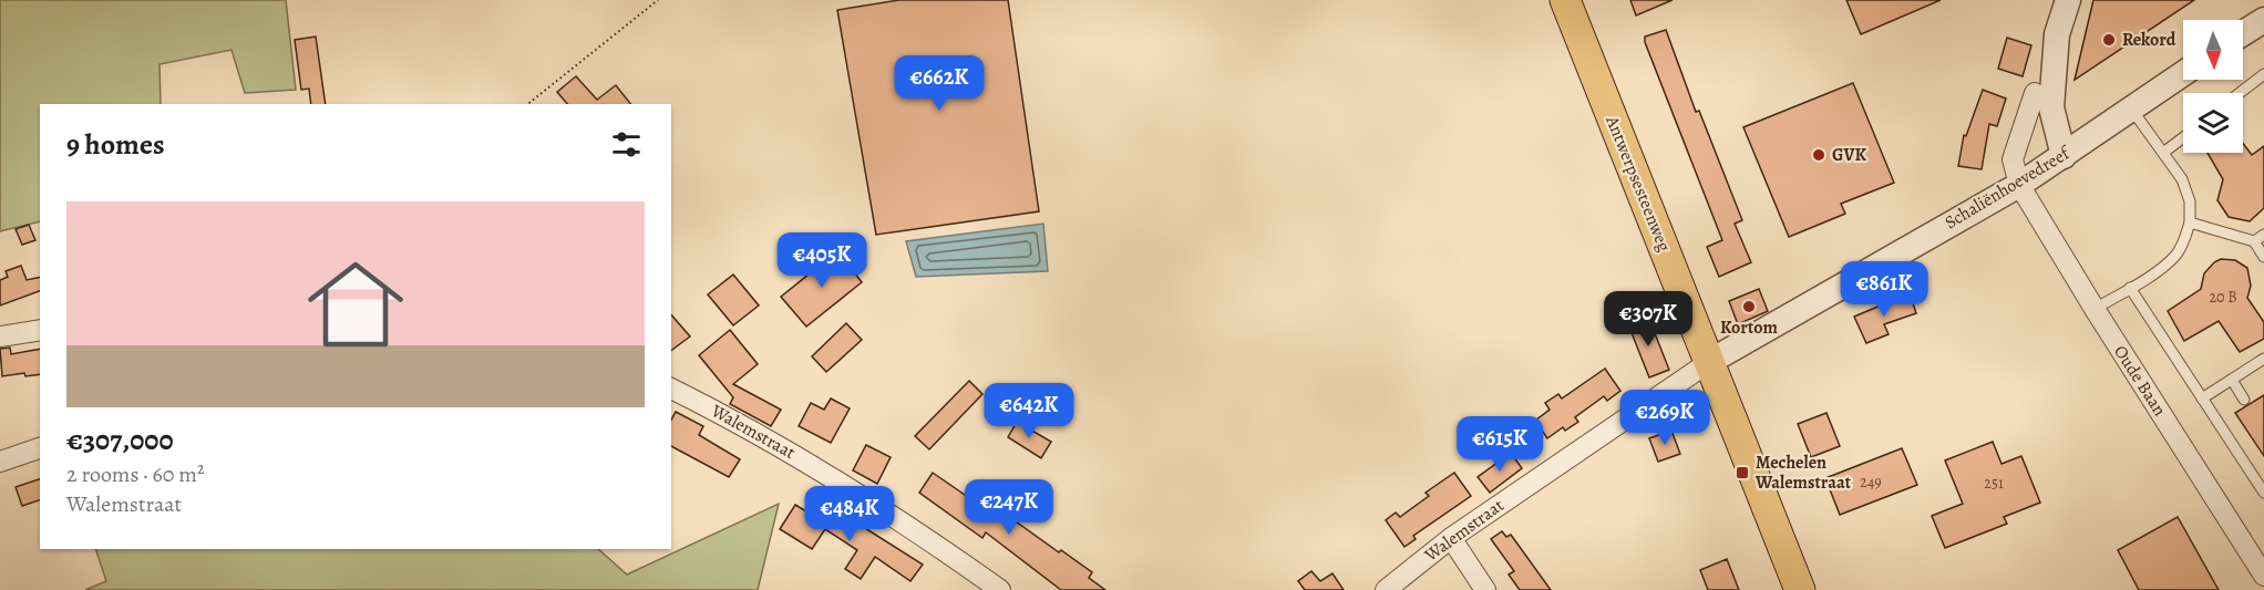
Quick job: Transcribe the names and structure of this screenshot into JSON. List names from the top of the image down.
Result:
{
  "streets": {
    "main road": ["Antwerpsesteenweg"],
    "street": ["Schaliënhoevedreef", "Oude Baan", "Walemstraat"]
  },
  "crossings": [
    ["Antwerpsesteenweg", "Schaliënhoevedreef"],
    ["Antwerpsesteenweg", "Walemstraat"],
    ["Schaliënhoevedreef", "Oude Baan"],
    ["Schaliënhoevedreef", "Walemstraat"]
  ],
  "places": {
    "other": ["Rekord", "GVK", "Kortom"],
    "transit": ["Mechelen Walemstraat"]
  },
  "house_numbers": ["20 B", "249", "251"],
  "north": "bottom",
  "page": {
    "price": [
      "€662K",
      "€405K",
      "€861K",
      "€307K",
      "€642K",
      "€269K",
      "€615K",
      "€247K",
      "€484K"
    ],
    "heading": "9 homes",
    "list": [
      {
        "name": "€307,000",
        "note": "2 rooms · 60 m² · Walemstraat"
      }
    ]
  }
}
